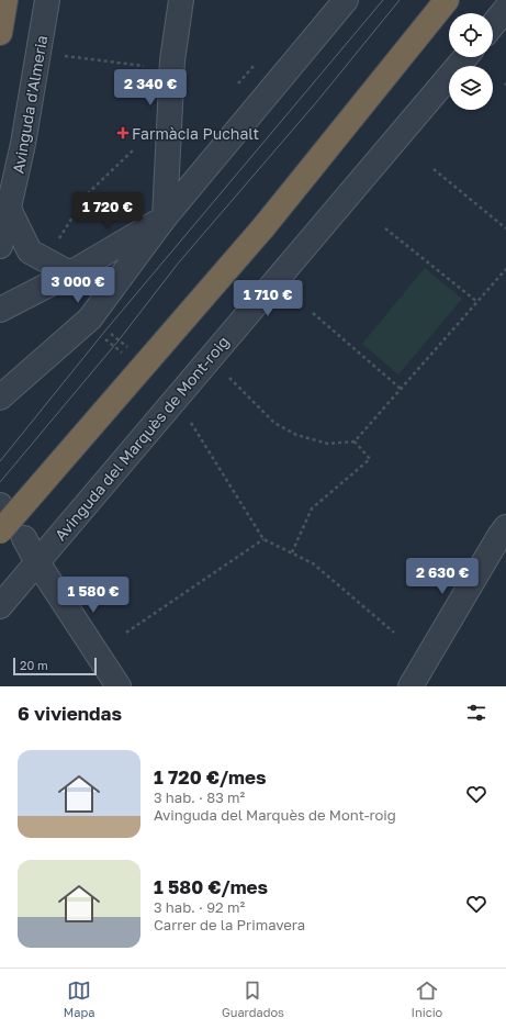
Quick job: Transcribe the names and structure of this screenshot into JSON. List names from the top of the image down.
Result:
{
  "streets": {
    "street": ["Avinguda d'Almeria", "Avinguda del Marquès de Mont-roig"]
  },
  "places": {
    "health": ["Farmàcia Puchalt"]
  },
  "scale_bar": "20 m",
  "page": {
    "price": [
      "2 340 €",
      "1 720 €",
      "3 000 €",
      "1 710 €",
      "2 630 €",
      "1 580 €"
    ],
    "scale": "20 m",
    "heading": "6 viviendas",
    "list": [
      {
        "name": "1 720 €/mes",
        "note": "3 hab. · 83 m² · Avinguda del Marquès de Mont-roig"
      },
      {
        "name": "1 580 €/mes",
        "note": "3 hab. · 92 m² · Carrer de la Primavera"
      }
    ],
    "tabs": ["Mapa", "Guardados", "Inicio"]
  }
}
